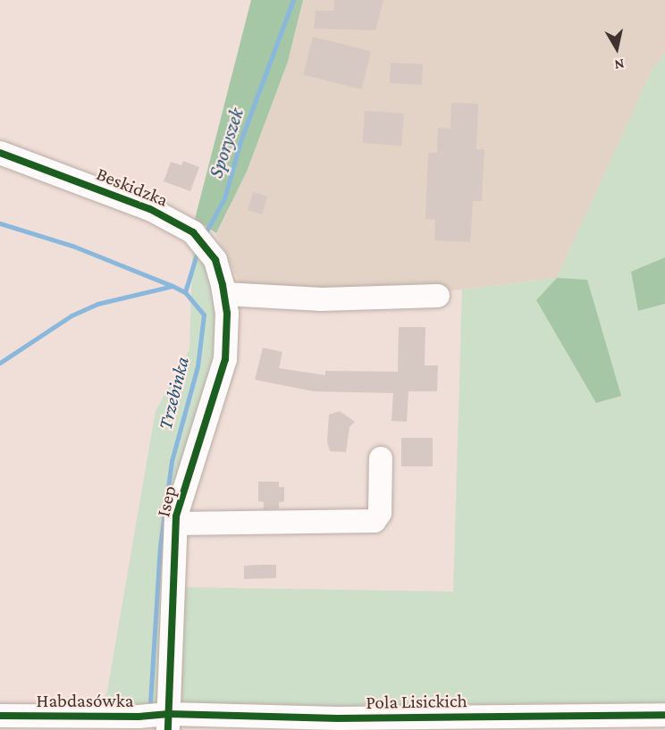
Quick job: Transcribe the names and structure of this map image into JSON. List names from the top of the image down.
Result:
{
  "streets": {
    "street": [
      "Beskidzka",
      "Isep",
      "Habdasówka",
      "Pola Lisickich"
    ]
  },
  "crossings": [
    ["Beskidzka", "Isep"],
    ["Isep", "Habdasówka"],
    ["Isep", "Pola Lisickich"],
    ["Habdasówka", "Pola Lisickich"]
  ],
  "water": ["Sporyszek", "Trzebinka"],
  "north": "bottom"
}
